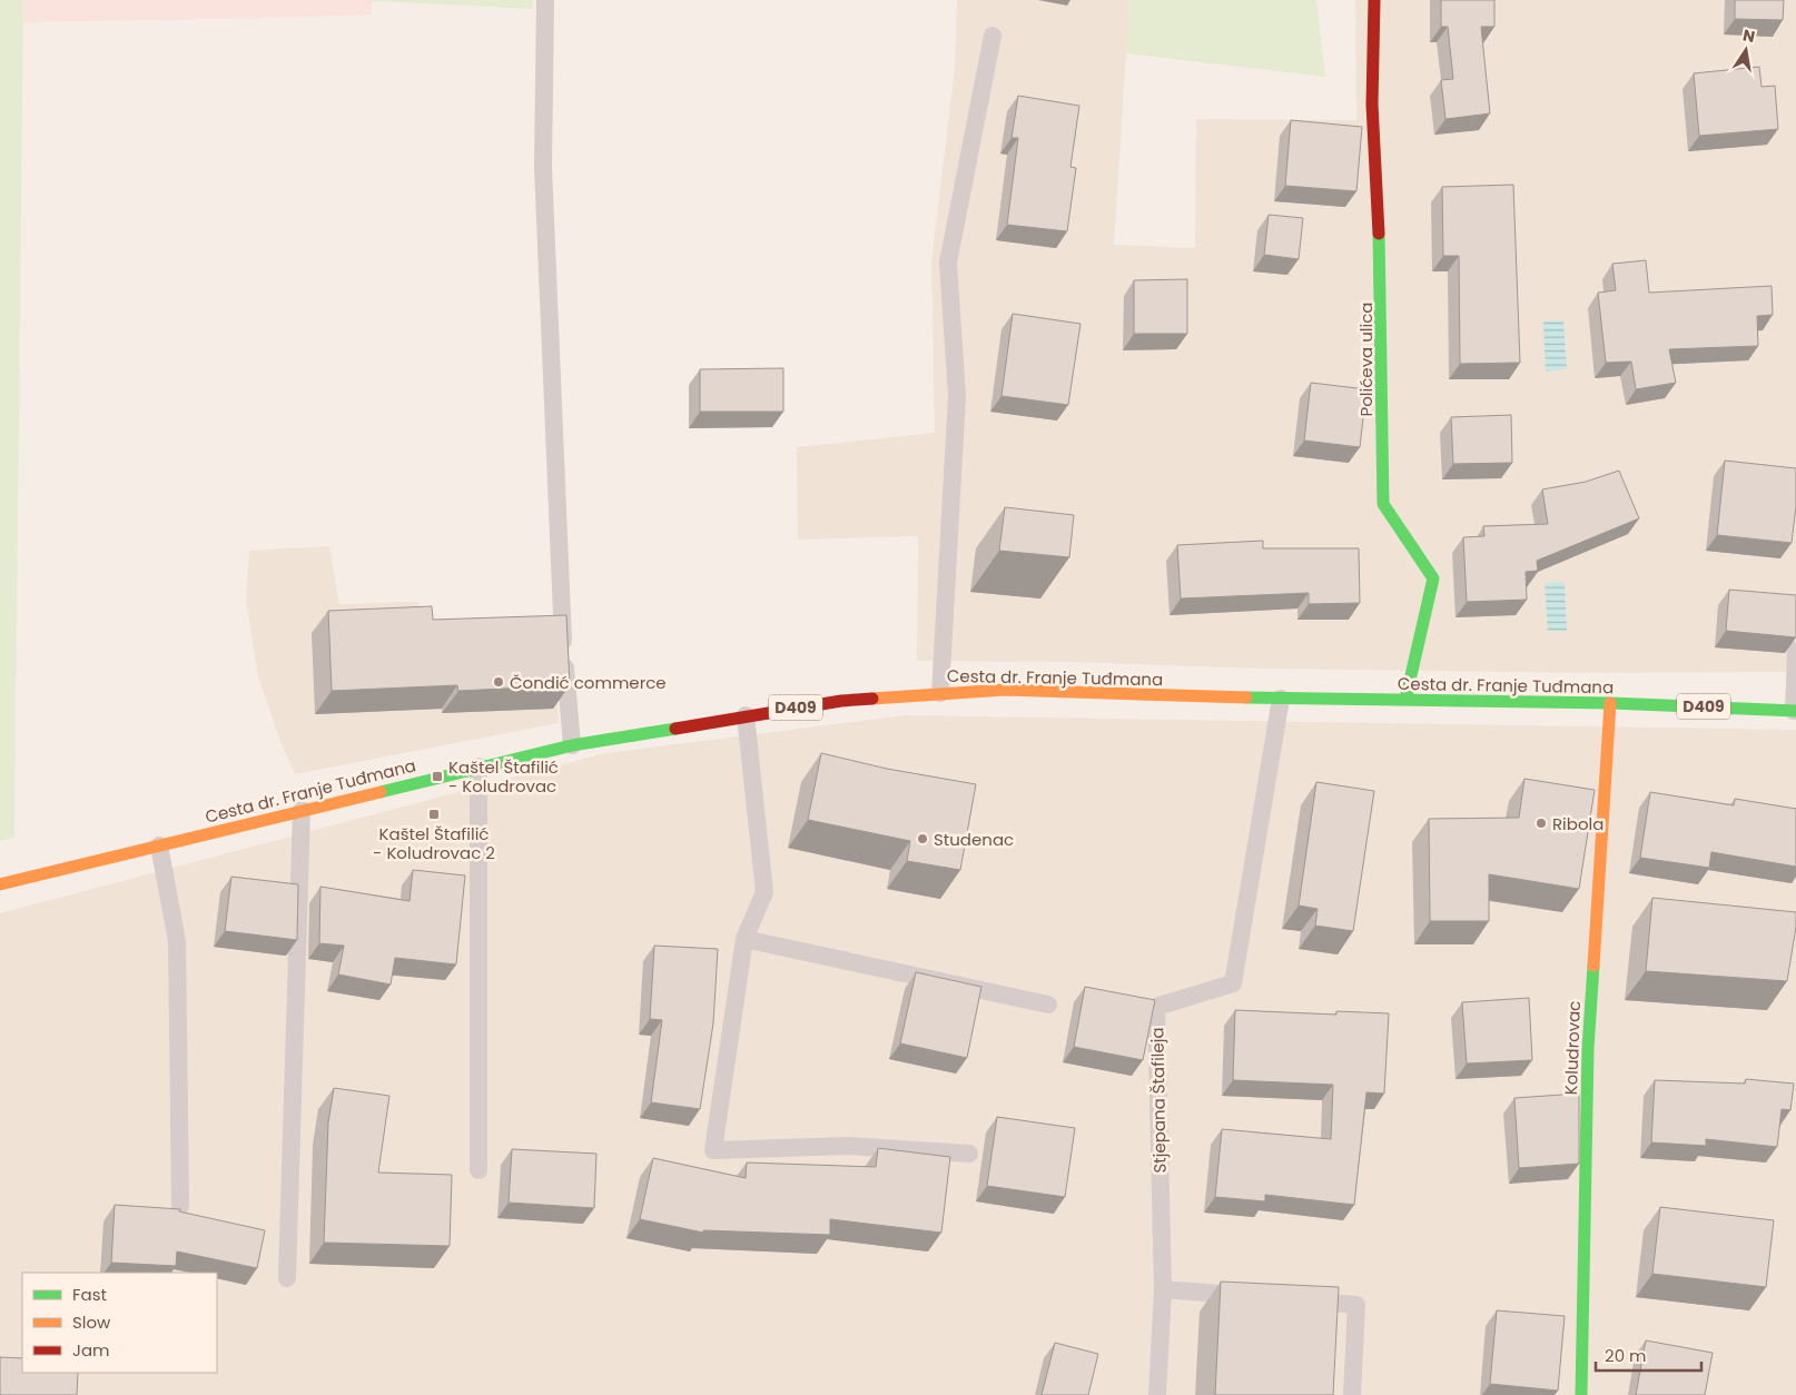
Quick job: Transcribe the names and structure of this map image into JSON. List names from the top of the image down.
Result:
{
  "streets": {
    "main road": [
      "Polićeva ulica",
      "Cesta dr. Franje Tuđmana",
      "D409",
      "Koludrovac"
    ],
    "lane": ["Stjepana Štafileja"]
  },
  "crossings": [
    ["Polićeva ulica", "Cesta dr. Franje Tuđmana"],
    ["Cesta dr. Franje Tuđmana", "Koludrovac"],
    ["Cesta dr. Franje Tuđmana", "Stjepana Štafileja"]
  ],
  "places": {
    "other": ["Čondić commerce", "Ribola", "Studenac"],
    "transit": ["Kaštel Štafilić - Koludrovac", "Kaštel Štafilić - Koludrovac 2"]
  },
  "legend": ["Fast", "Slow", "Jam"],
  "scale_bar": "20 m",
  "north": "top"
}
